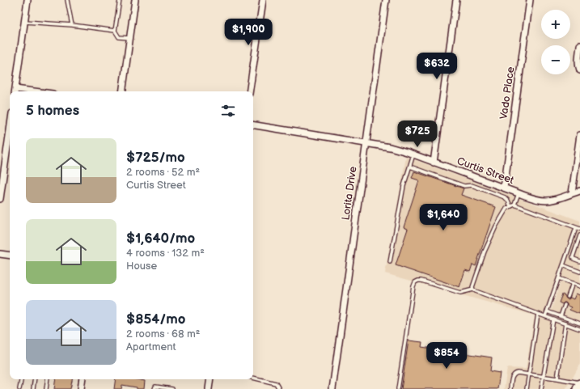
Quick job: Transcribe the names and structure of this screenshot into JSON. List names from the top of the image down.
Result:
{
  "streets": {
    "street": ["Vado Place", "Curtis Street", "Lorita Drive"]
  },
  "crossings": [
    ["Vado Place", "Curtis Street"],
    ["Curtis Street", "Lorita Drive"]
  ],
  "page": {
    "map_buttons": ["+", "−"],
    "price": [
      "$1,900",
      "$632",
      "$725",
      "$1,640",
      "$854"
    ],
    "heading": "5 homes",
    "list": [
      {
        "name": "$725/mo",
        "note": "2 rooms · 52 m² · Curtis Street"
      },
      {
        "name": "$1,640/mo",
        "note": "4 rooms · 132 m² · House"
      },
      {
        "name": "$854/mo",
        "note": "2 rooms · 68 m² · Apartment"
      }
    ]
  }
}
